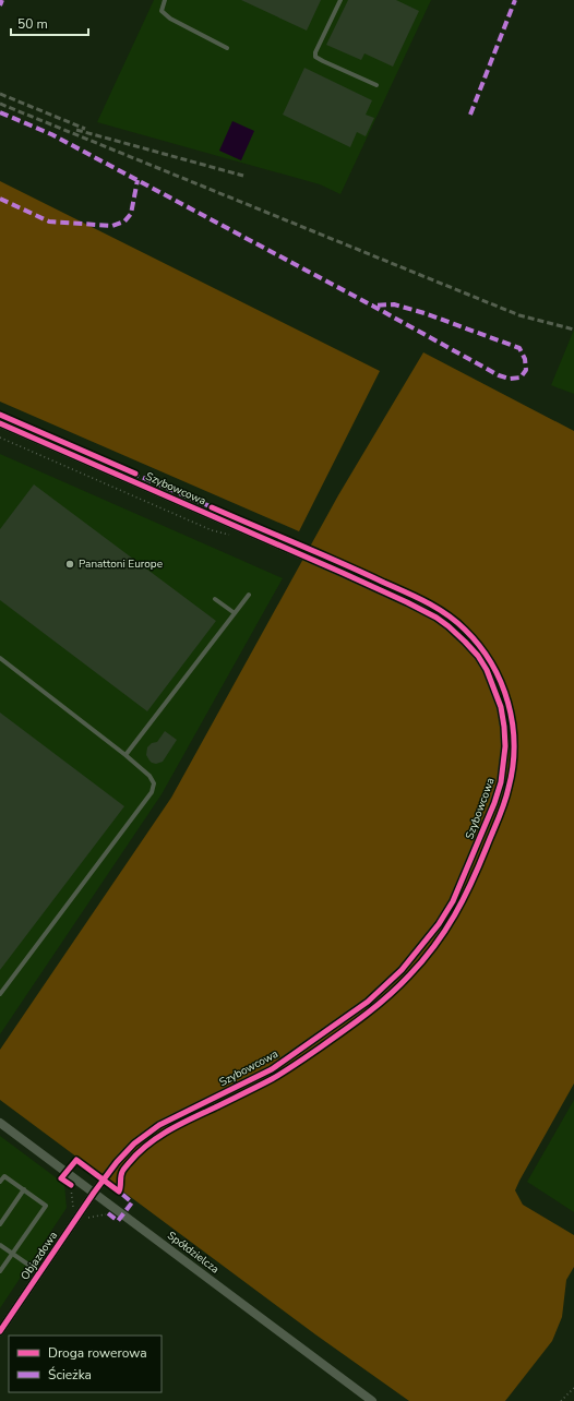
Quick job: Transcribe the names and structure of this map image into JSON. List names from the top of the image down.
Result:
{
  "streets": {
    "street": ["Szybowcowa", "Spółdzielcza", "Objazdowa"]
  },
  "crossings": [
    ["Szybowcowa", "Spółdzielcza"],
    ["Szybowcowa", "Objazdowa"],
    ["Spółdzielcza", "Objazdowa"]
  ],
  "places": ["Panattoni Europe"],
  "legend": ["Droga rowerowa", "Ścieżka"],
  "scale_bar": "50 m"
}
